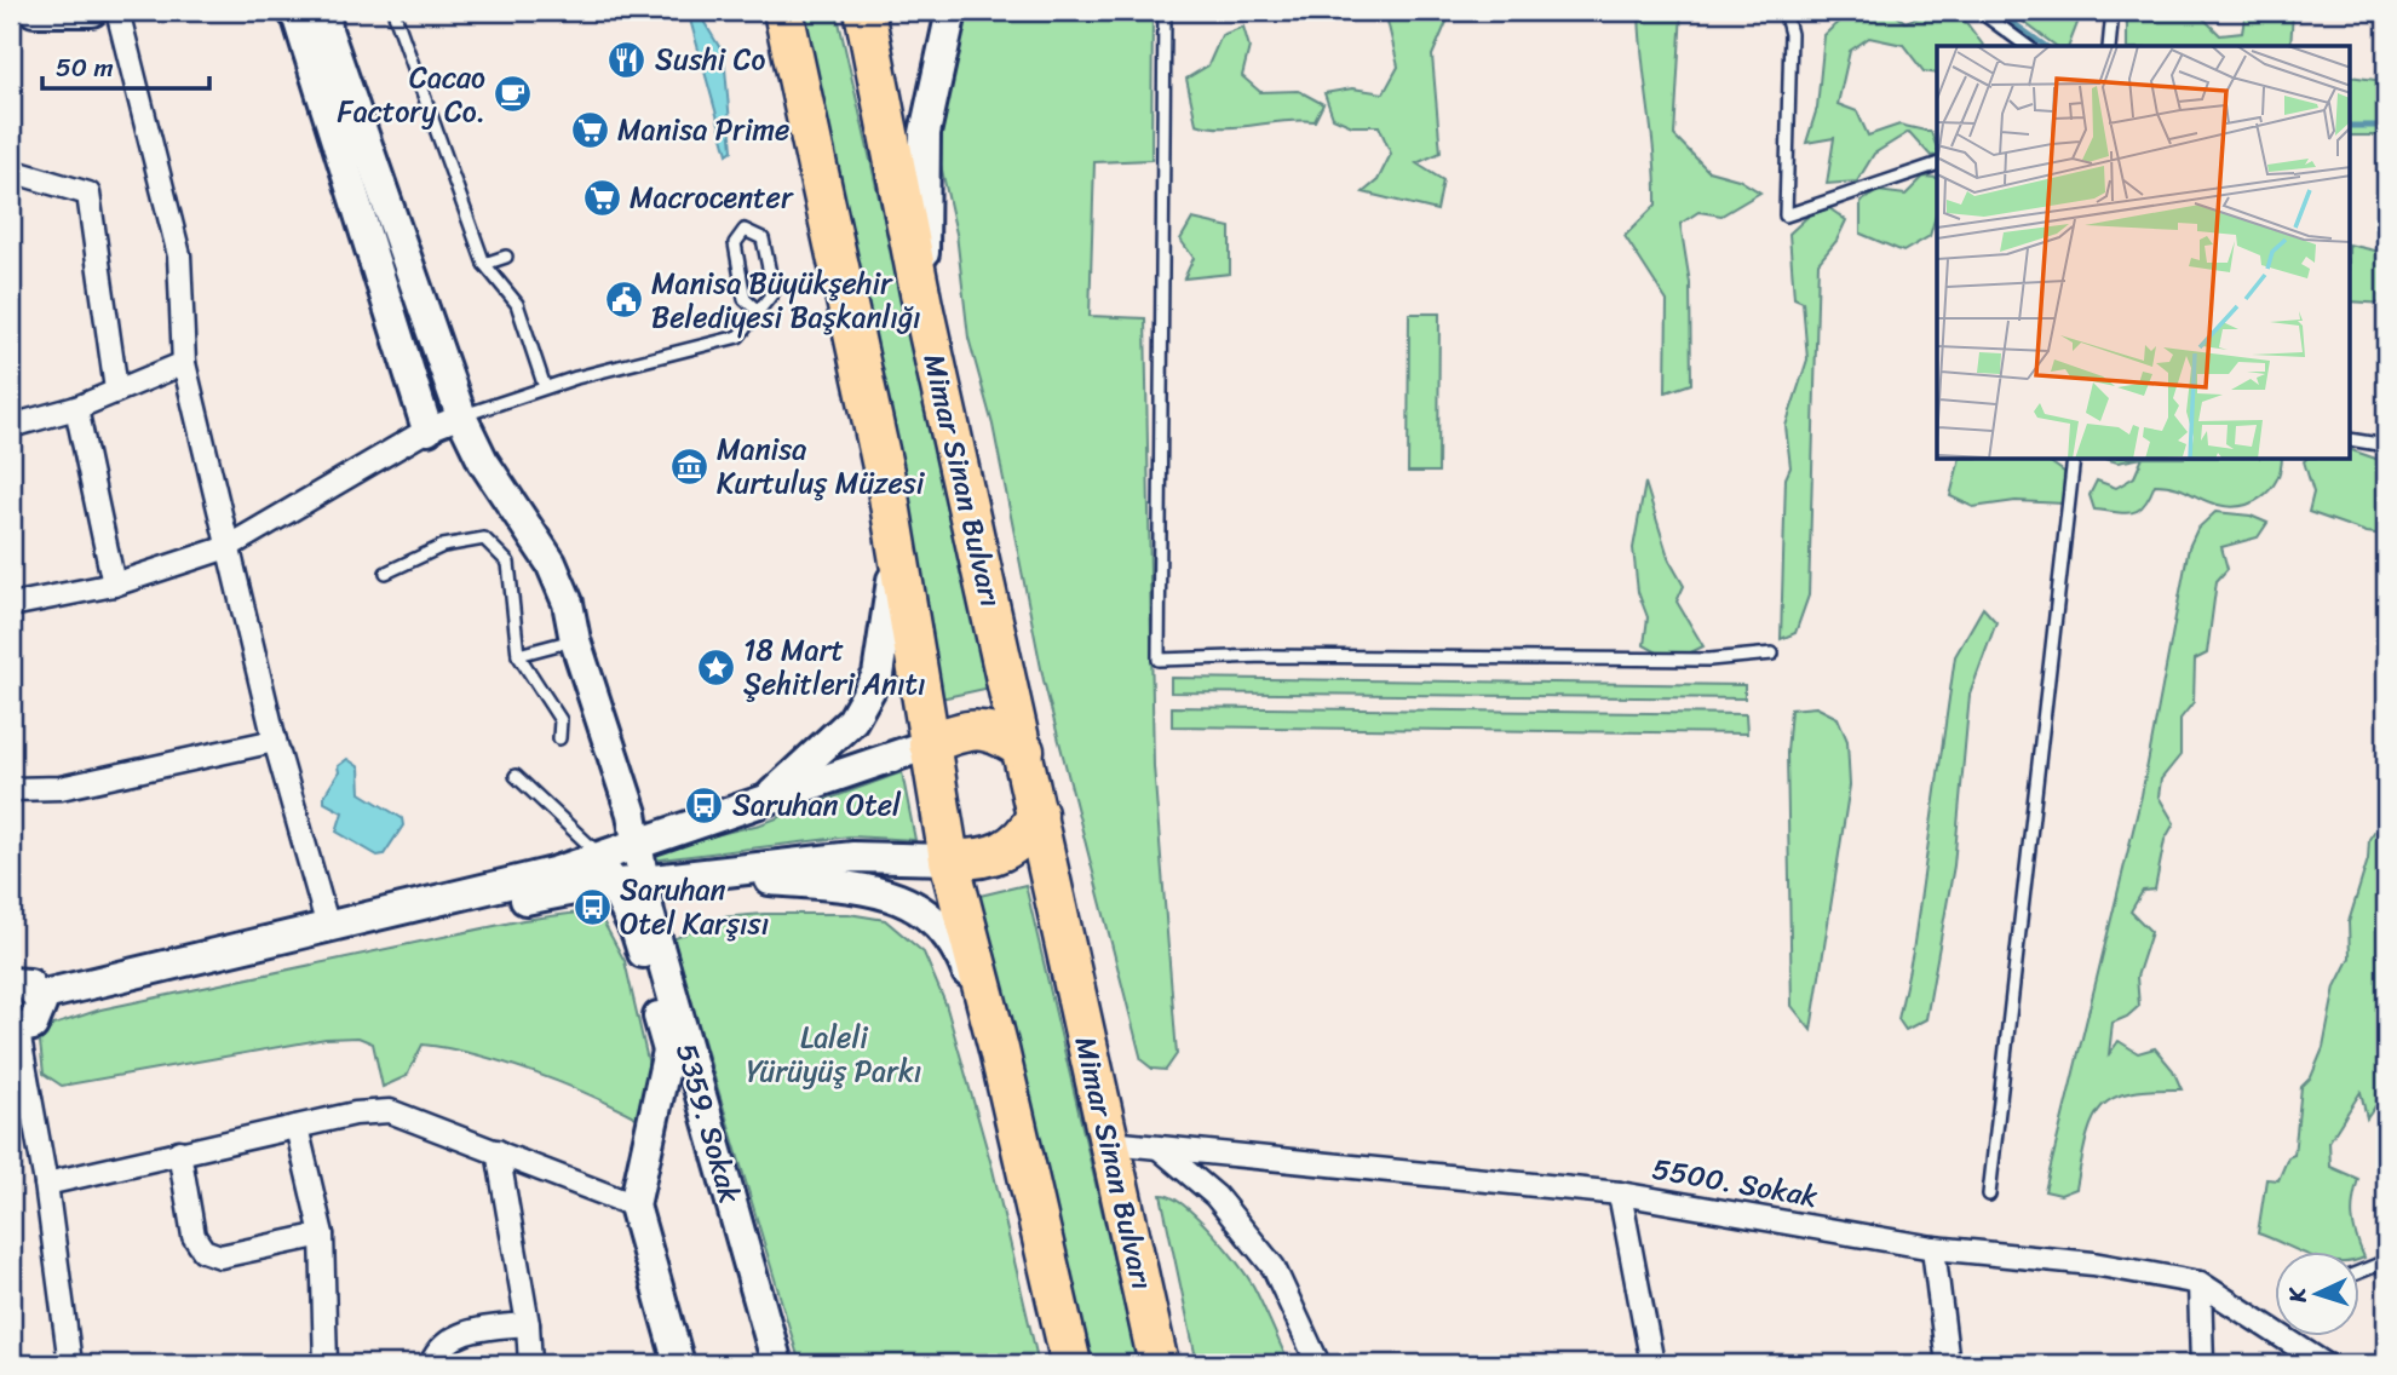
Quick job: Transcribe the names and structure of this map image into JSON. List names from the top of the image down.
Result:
{
  "streets": {
    "highway": ["Mimar Sinan Bulvarı"],
    "street": ["5359. Sokak", "5500. Sokak"]
  },
  "crossings": [
    ["Mimar Sinan Bulvarı", "5500. Sokak"]
  ],
  "parks": ["Laleli Yürüyüş Parkı"],
  "places": {
    "restaurant": ["Sushi Co"],
    "cafe": ["Cacao Factory Co."],
    "supermarket": ["Manisa Prime", "Macrocenter"],
    "public building": ["Manisa Büyükşehir Belediyesi Başkanlığı"],
    "museum": ["Manisa Kurtuluş Müzesi"],
    "place": ["18 Mart Şehitleri Anıtı"],
    "bus stop": ["Saruhan Otel", "Saruhan Otel Karşısı"]
  },
  "scale_bar": "50 m",
  "north": "left"
}
